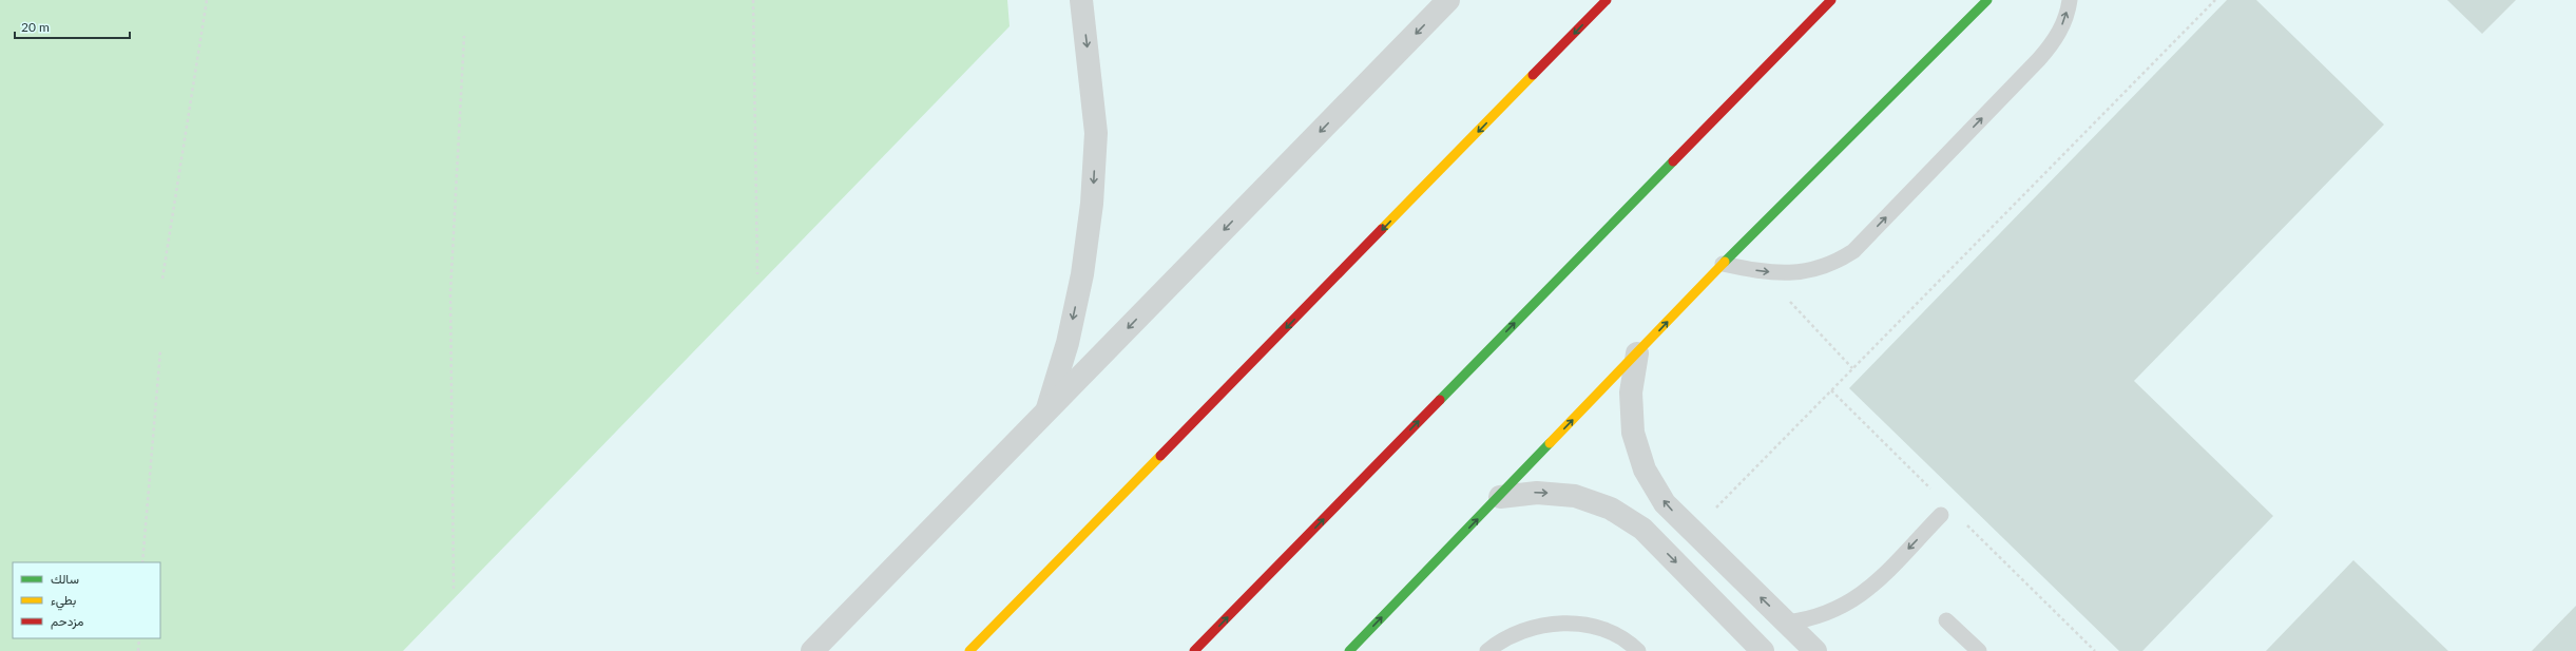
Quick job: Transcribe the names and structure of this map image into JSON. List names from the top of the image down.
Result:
{
  "legend": ["سالك", "بطيء", "مزدحم"],
  "scale_bar": "20 m"
}
